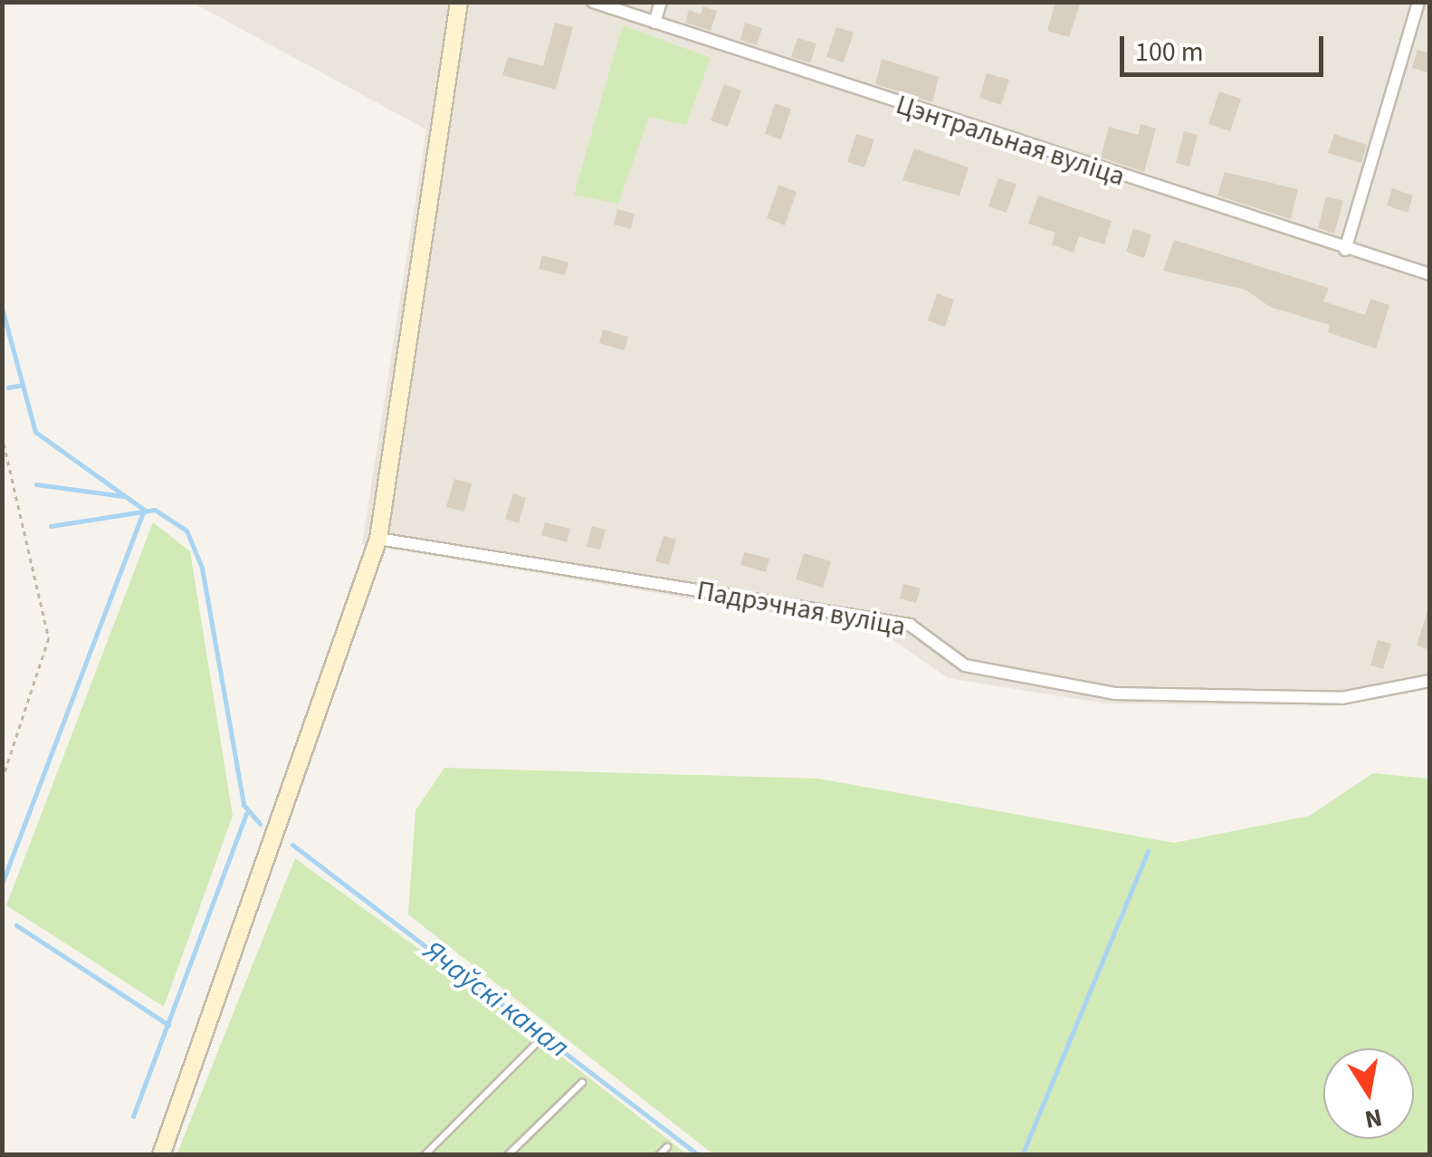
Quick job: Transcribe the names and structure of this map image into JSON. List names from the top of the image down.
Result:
{
  "streets": {
    "street": ["Цэнтральная вуліца", "Падрэчная вуліца"]
  },
  "water": ["Ячаўскі канал"],
  "scale_bar": "100 m",
  "north": "bottom"
}
